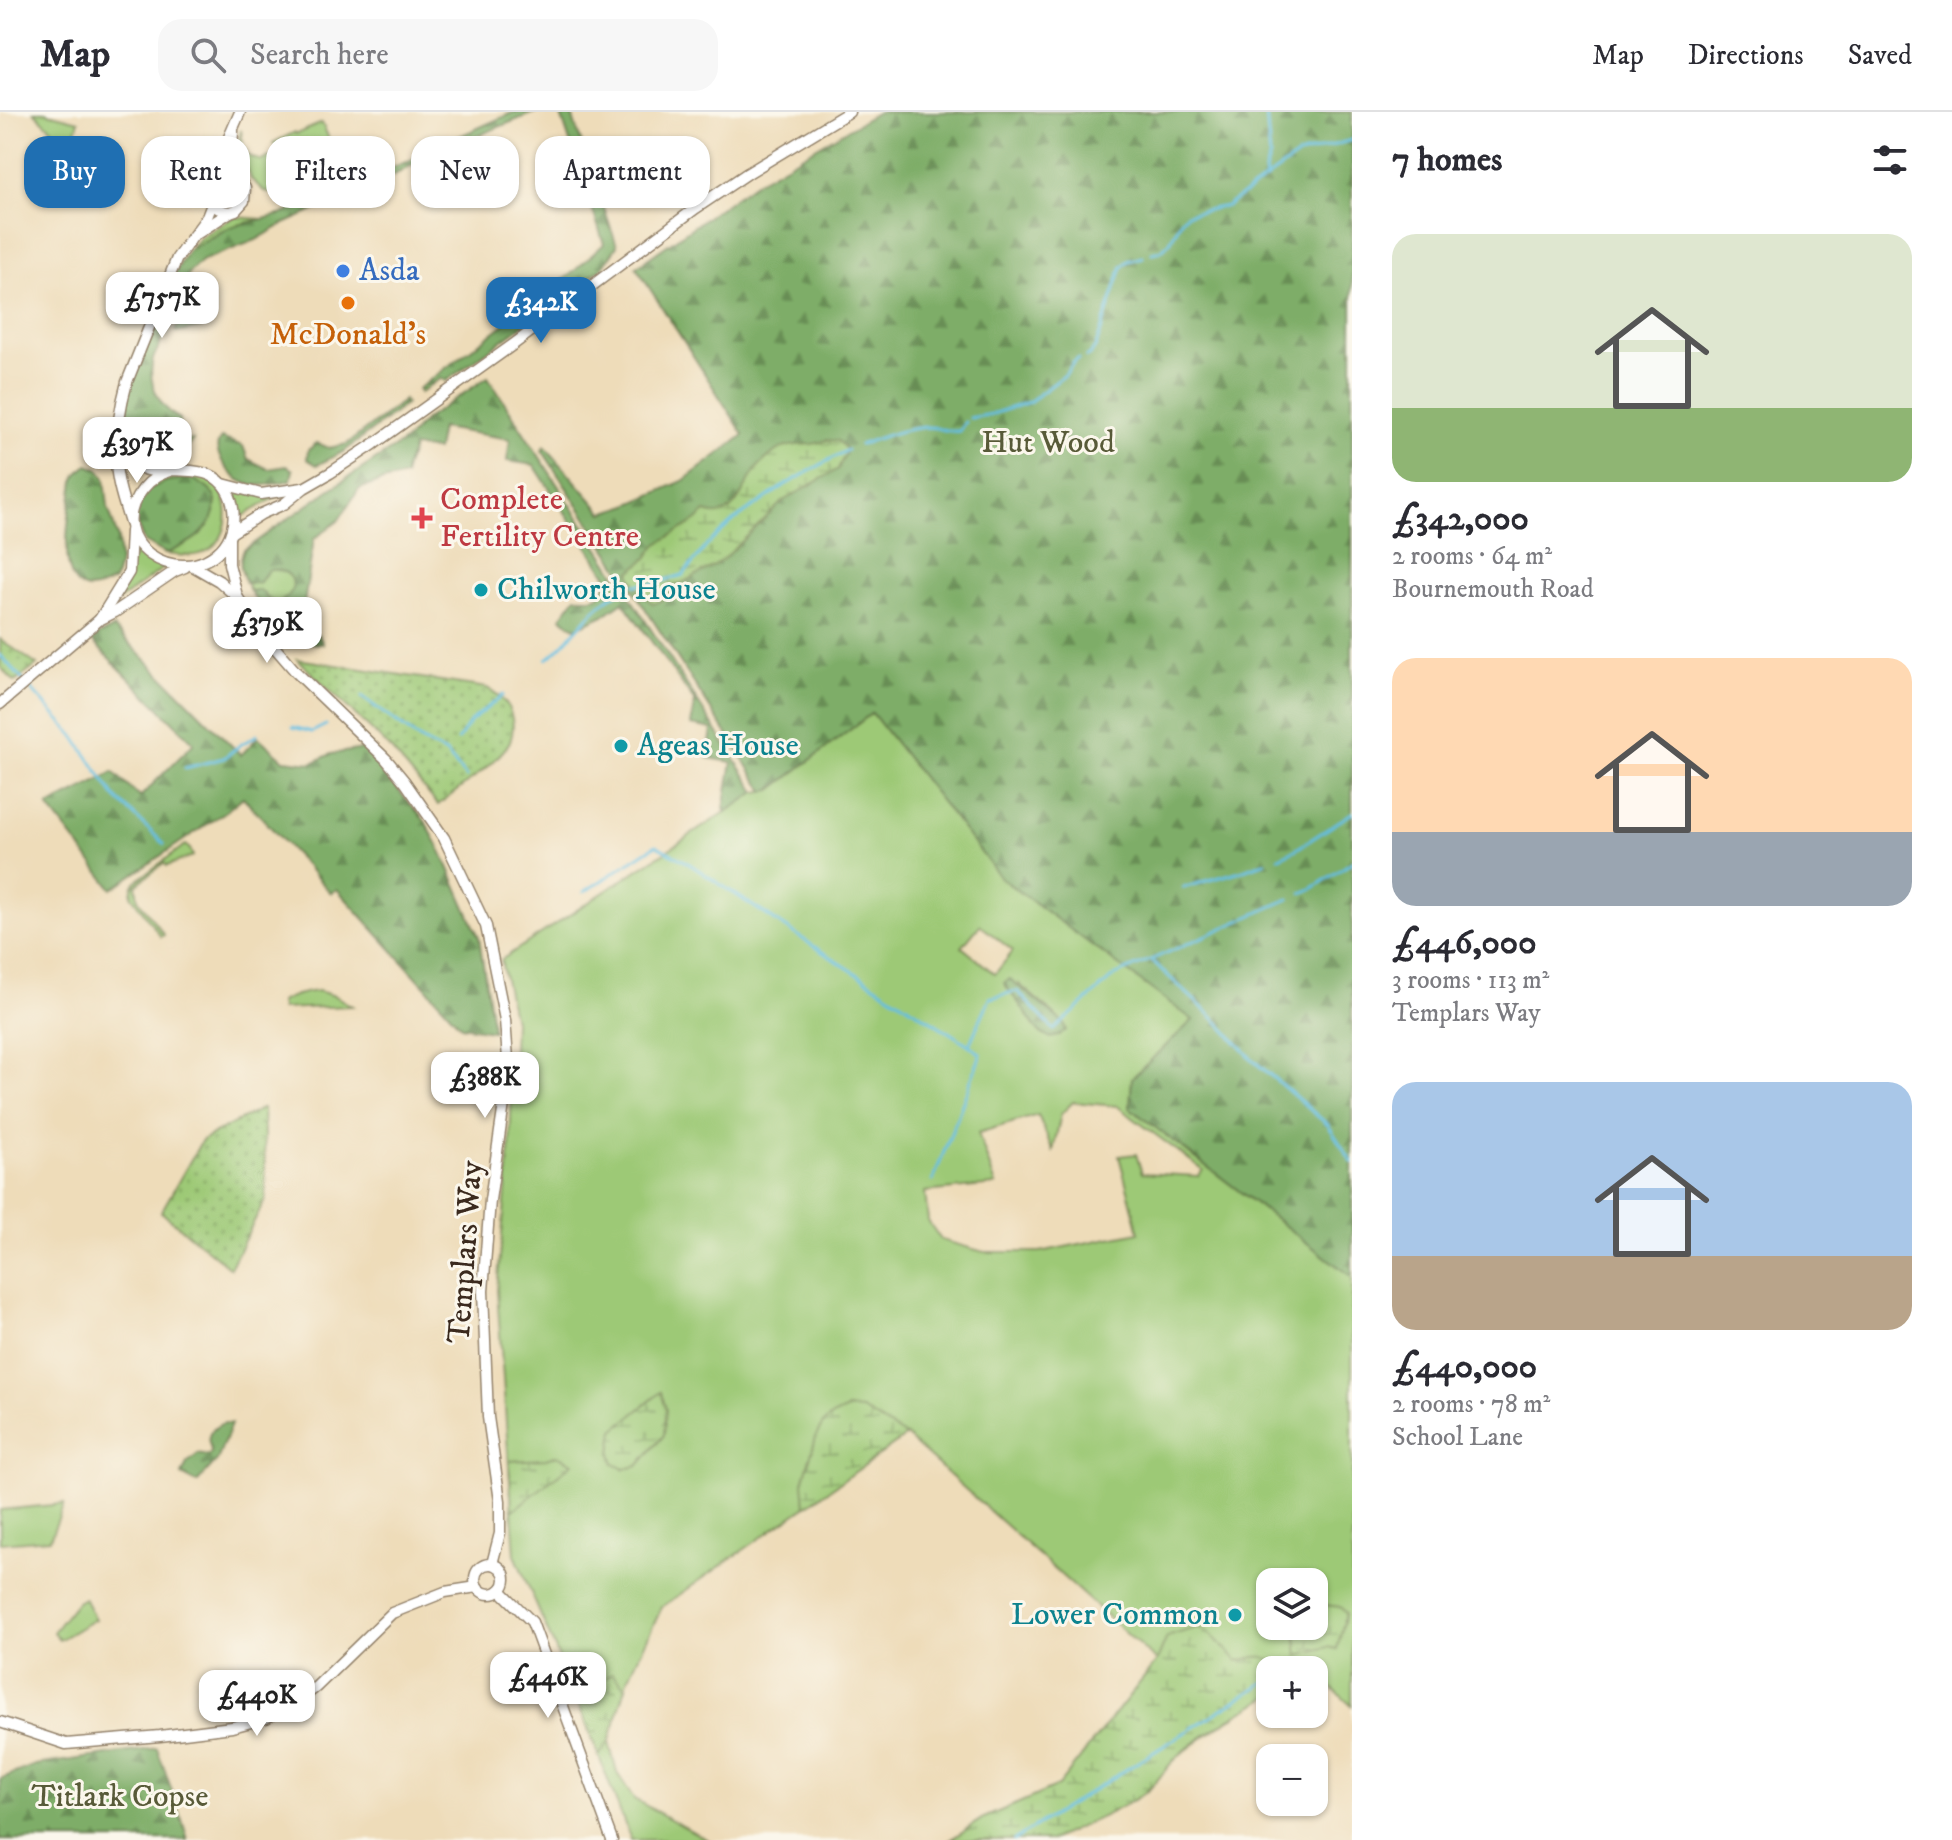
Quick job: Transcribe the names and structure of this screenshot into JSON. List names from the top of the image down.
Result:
{
  "streets": {
    "street": ["Templars Way"]
  },
  "parks": ["Hut Wood", "Titlark Copse"],
  "places": {
    "other": [
      "Asda",
      "McDonald's",
      "Chilworth House",
      "Ageas House",
      "Lower Common"
    ],
    "health": ["Complete Fertility Centre"]
  },
  "page": {
    "header": "Map",
    "search": "Search here",
    "nav": ["Map", "Directions", "Saved"],
    "heading": "7 homes",
    "chip": [
      "Buy",
      "Rent",
      "Filters",
      "New",
      "Apartment"
    ],
    "list": [
      {
        "name": "£342,000",
        "note": "2 rooms · 64 m² · Bournemouth Road"
      },
      {
        "name": "£446,000",
        "note": "3 rooms · 113 m² · Templars Way"
      },
      {
        "name": "£440,000",
        "note": "2 rooms · 78 m² · School Lane"
      }
    ],
    "price": [
      "£757K",
      "£342K",
      "£397K",
      "£379K",
      "£388K",
      "£446K",
      "£440K"
    ],
    "map_buttons": ["+", "−"]
  }
}
